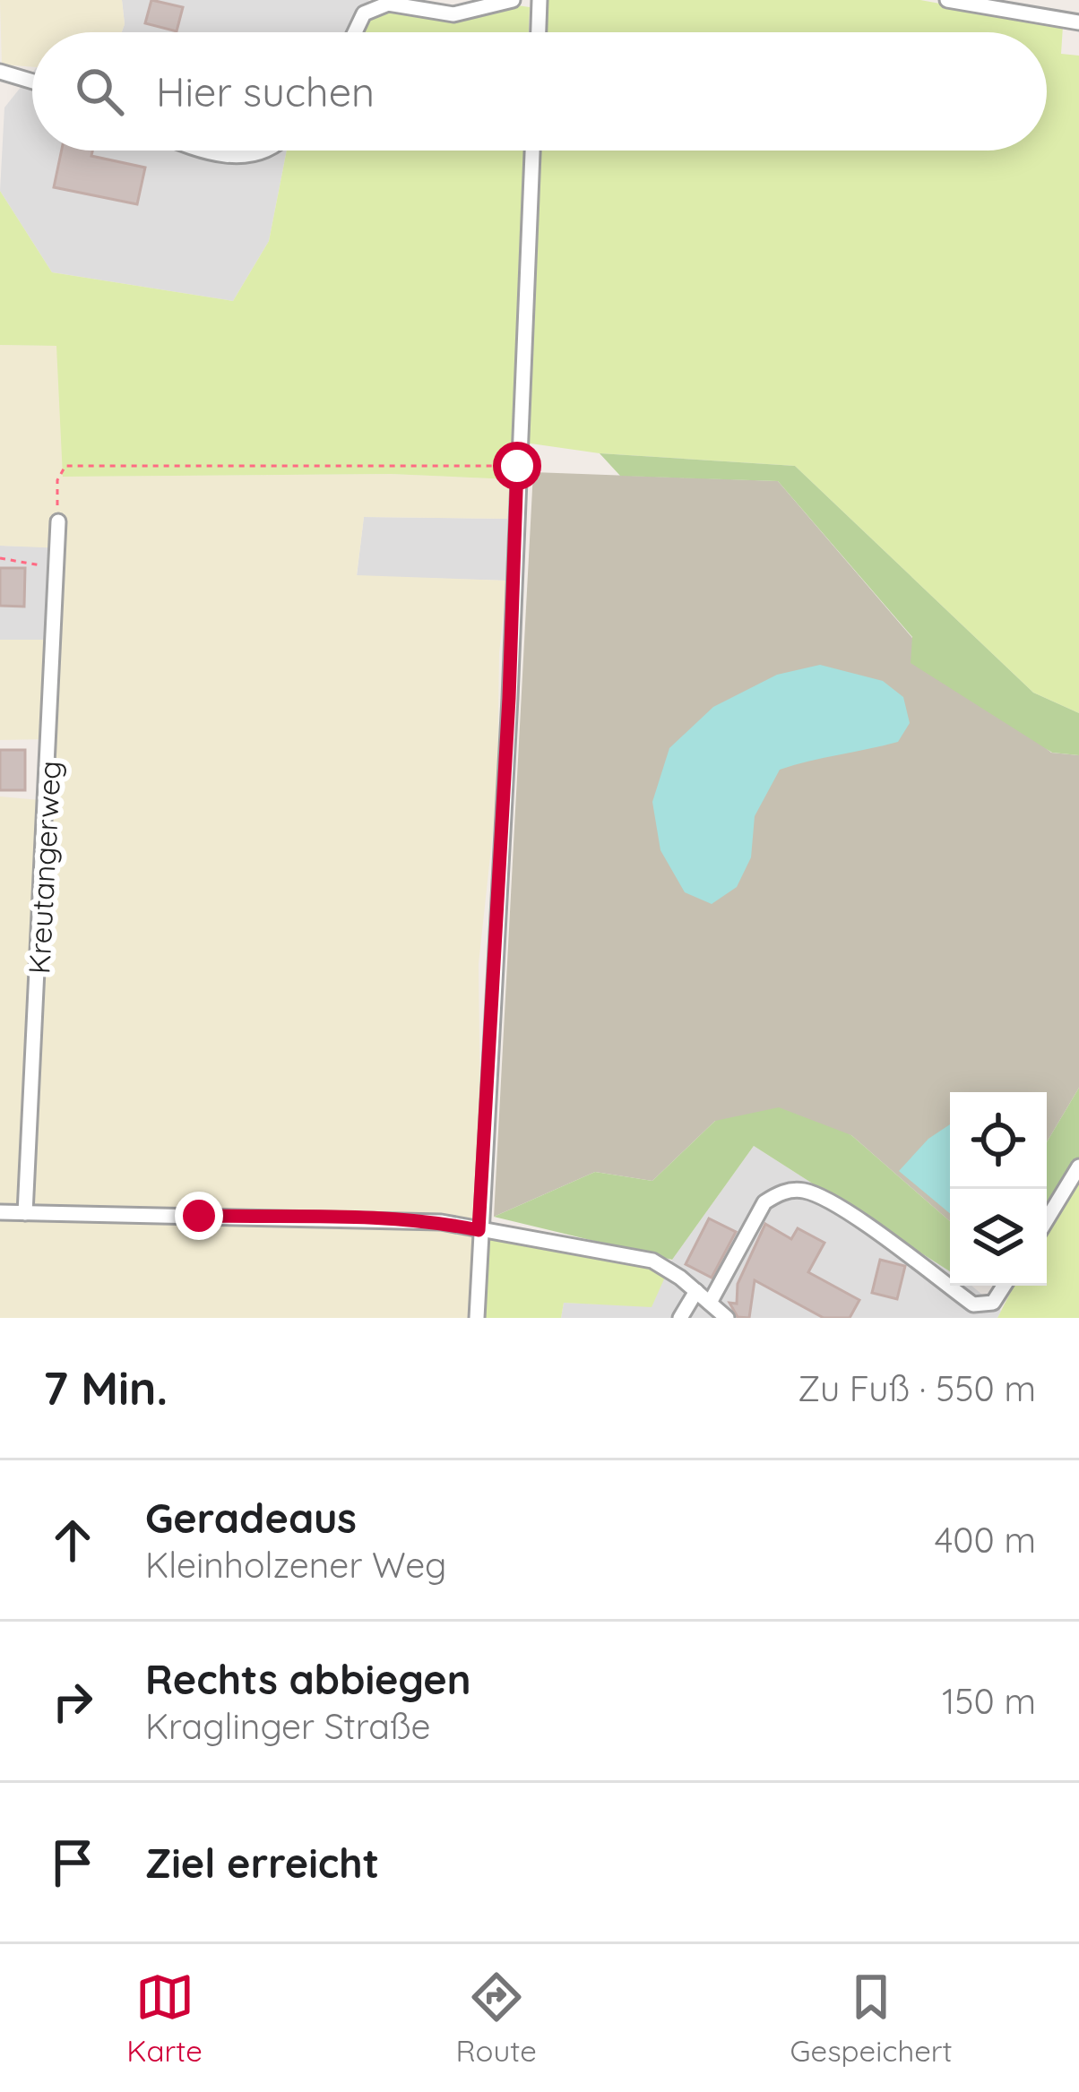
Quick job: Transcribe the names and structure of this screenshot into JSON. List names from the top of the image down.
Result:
{
  "streets": {
    "street": ["Kreutangerweg"]
  },
  "page": {
    "search": "Hier suchen",
    "heading": ["7 Min.", "Zu Fuß · 550 m"],
    "list": [
      ["Geradeaus", "Kleinholzener Weg", "400 m"],
      ["Rechts abbiegen", "Kraglinger Straße", "150 m"],
      "Ziel erreicht"
    ],
    "nav": ["Karte", "Route", "Gespeichert"]
  }
}
